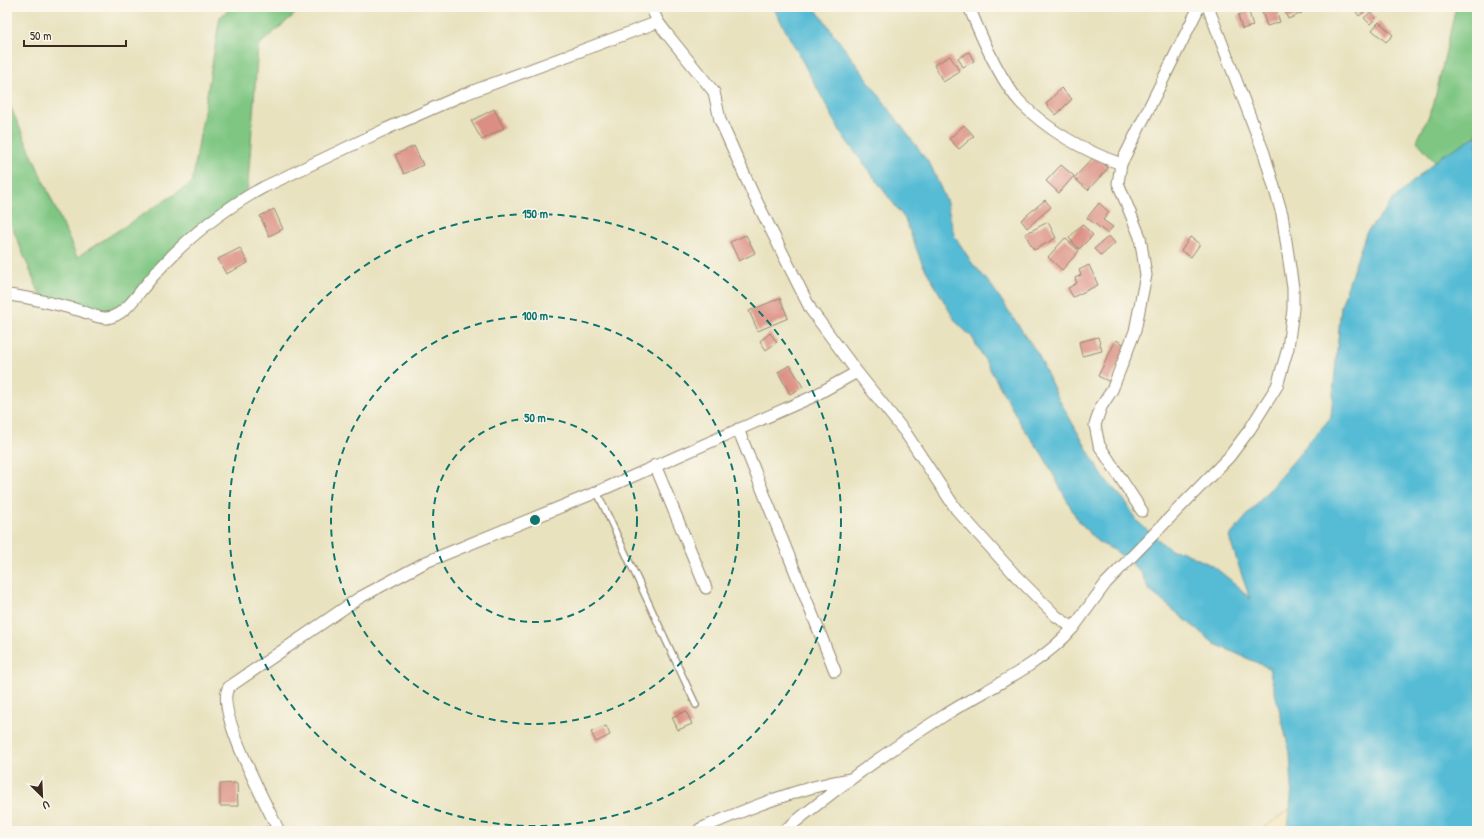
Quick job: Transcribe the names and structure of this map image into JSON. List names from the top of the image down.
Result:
{
  "scale_bar": "50 m",
  "north": "bottom right",
  "rings": ["150 m", "100 m", "50 m"]
}
